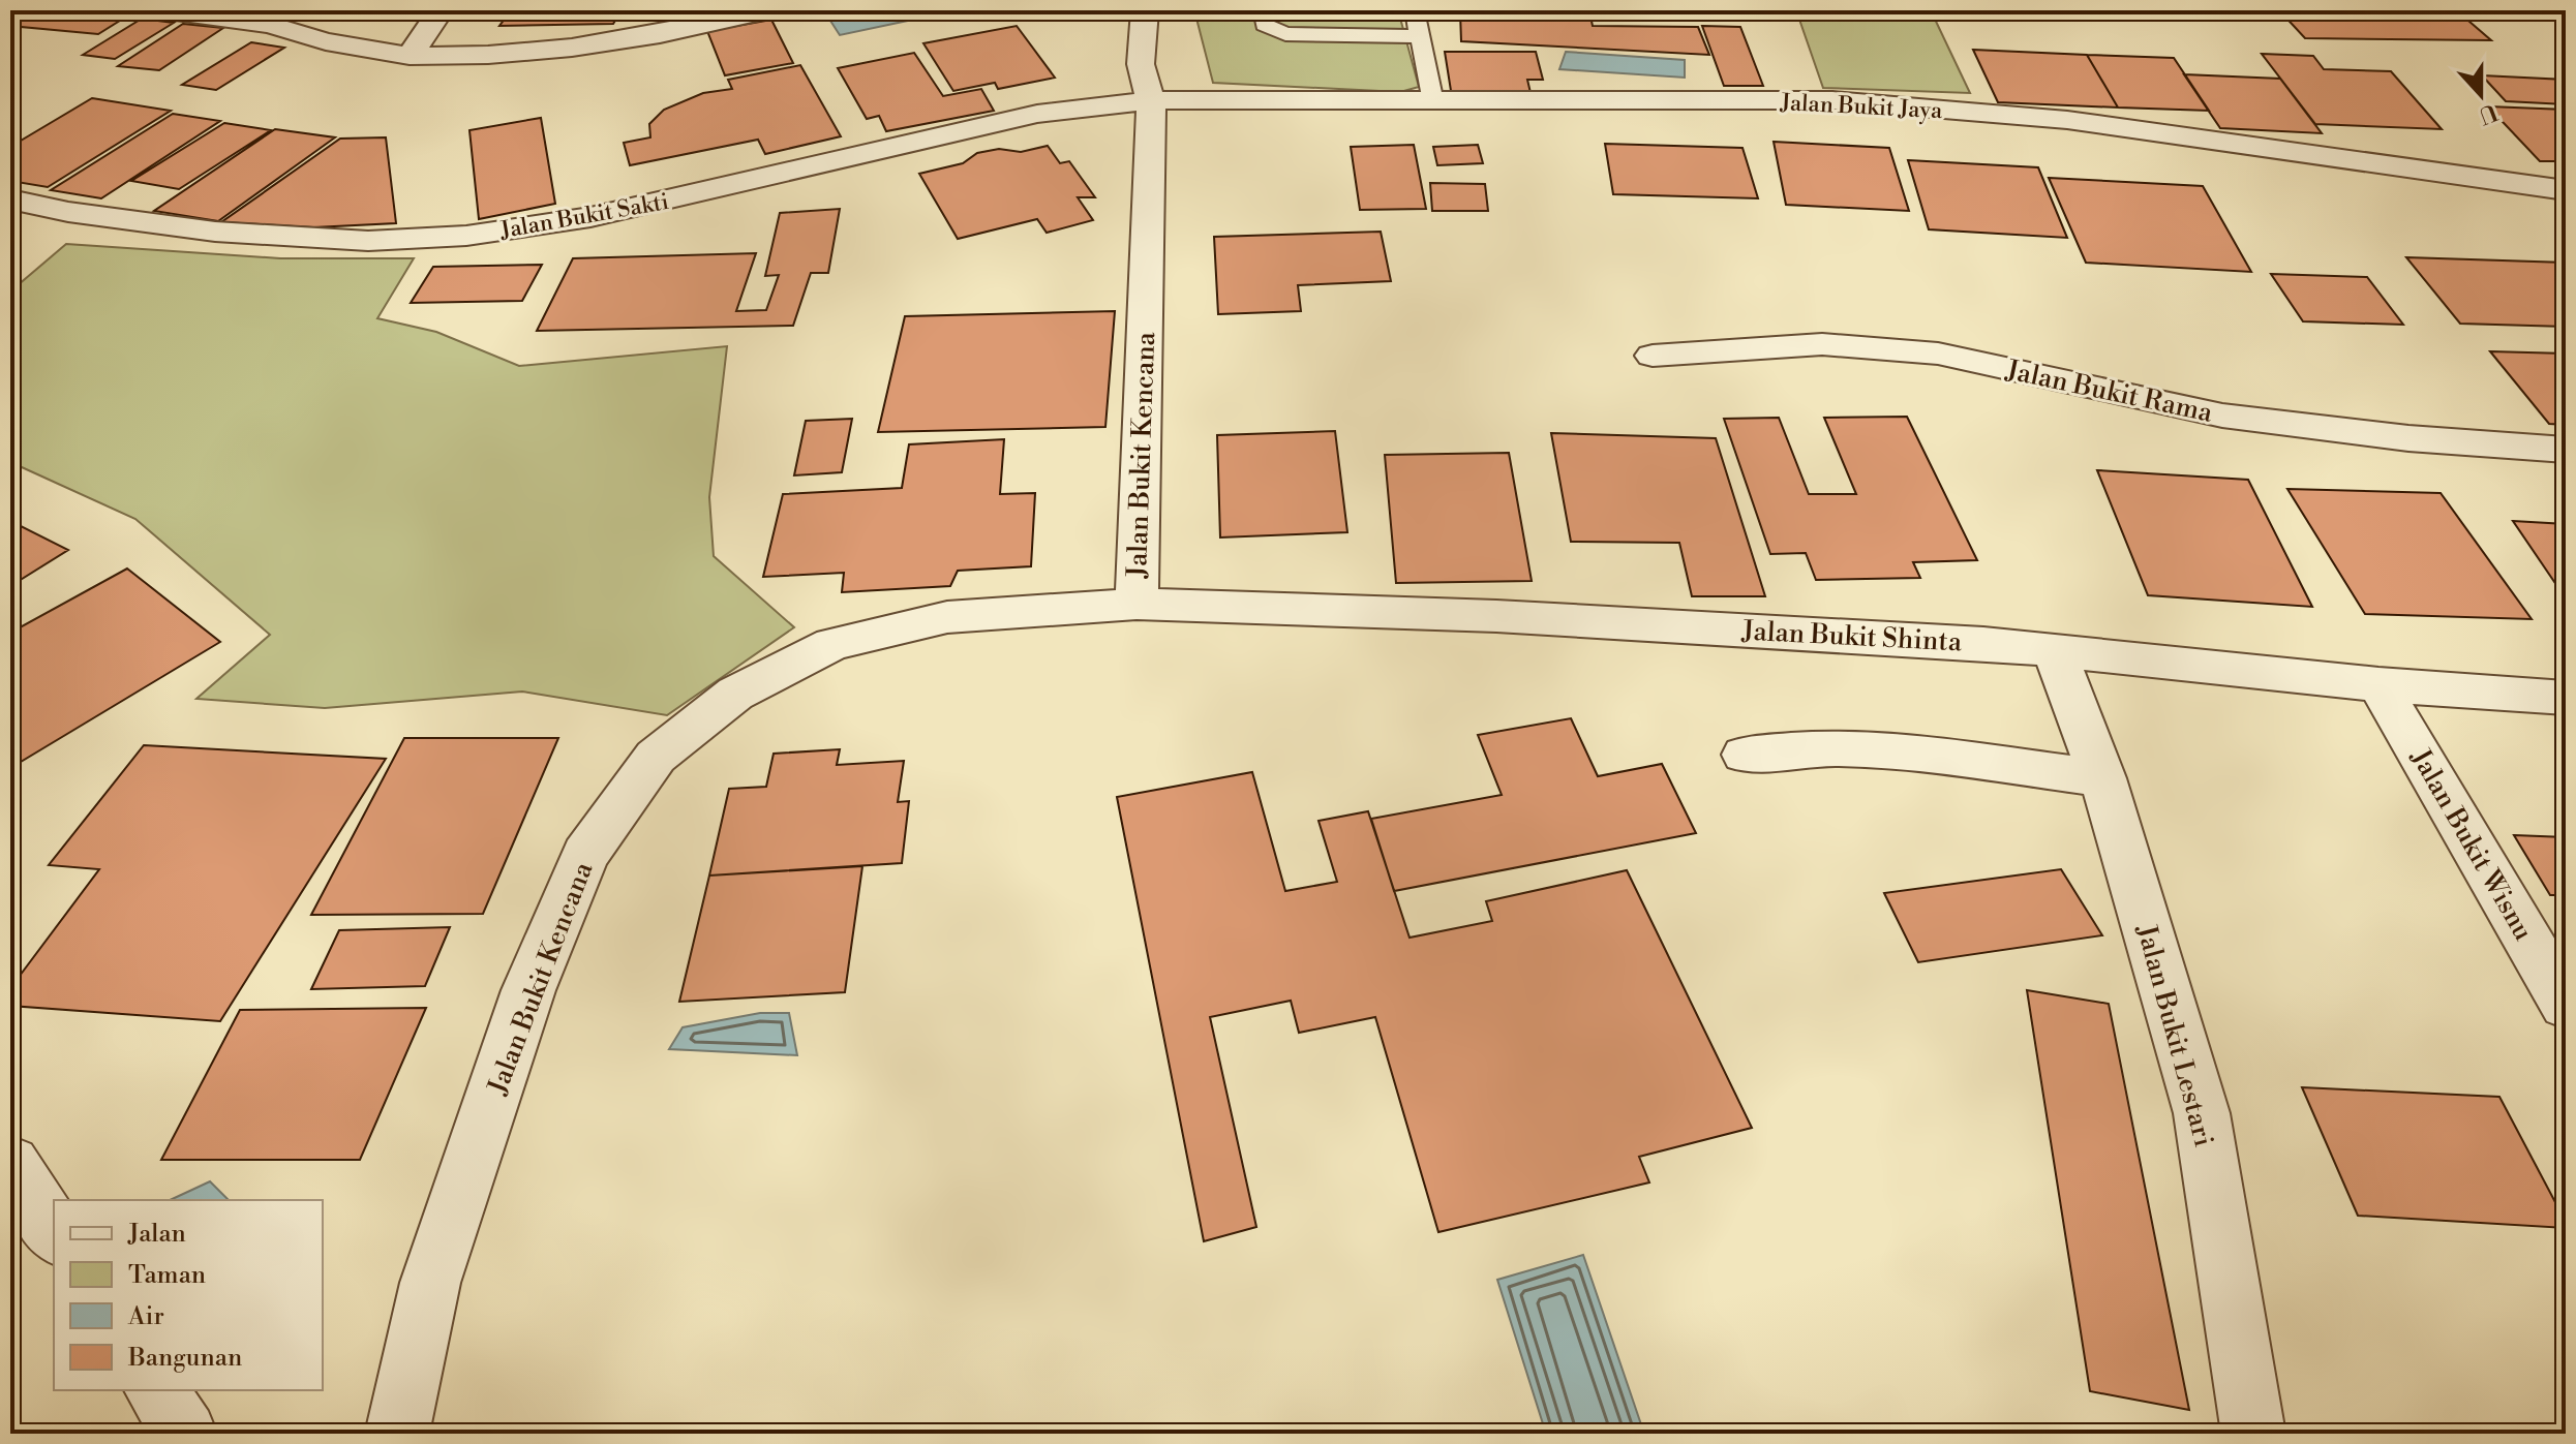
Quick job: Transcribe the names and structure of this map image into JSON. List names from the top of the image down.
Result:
{
  "streets": {
    "street": [
      "Jalan Bukit Jaya",
      "Jalan Bukit Sakti",
      "Jalan Bukit Rama",
      "Jalan Bukit Kencana",
      "Jalan Bukit Shinta",
      "Jalan Bukit Wisnu",
      "Jalan Bukit Lestari"
    ]
  },
  "crossings": [
    ["Jalan Bukit Jaya", "Jalan Bukit Sakti"],
    ["Jalan Bukit Jaya", "Jalan Bukit Kencana"],
    ["Jalan Bukit Sakti", "Jalan Bukit Kencana"],
    ["Jalan Bukit Kencana", "Jalan Bukit Shinta"],
    ["Jalan Bukit Shinta", "Jalan Bukit Wisnu"],
    ["Jalan Bukit Shinta", "Jalan Bukit Lestari"]
  ],
  "legend": [
    "Jalan",
    "Taman",
    "Air",
    "Bangunan"
  ],
  "north": "bottom"
}
